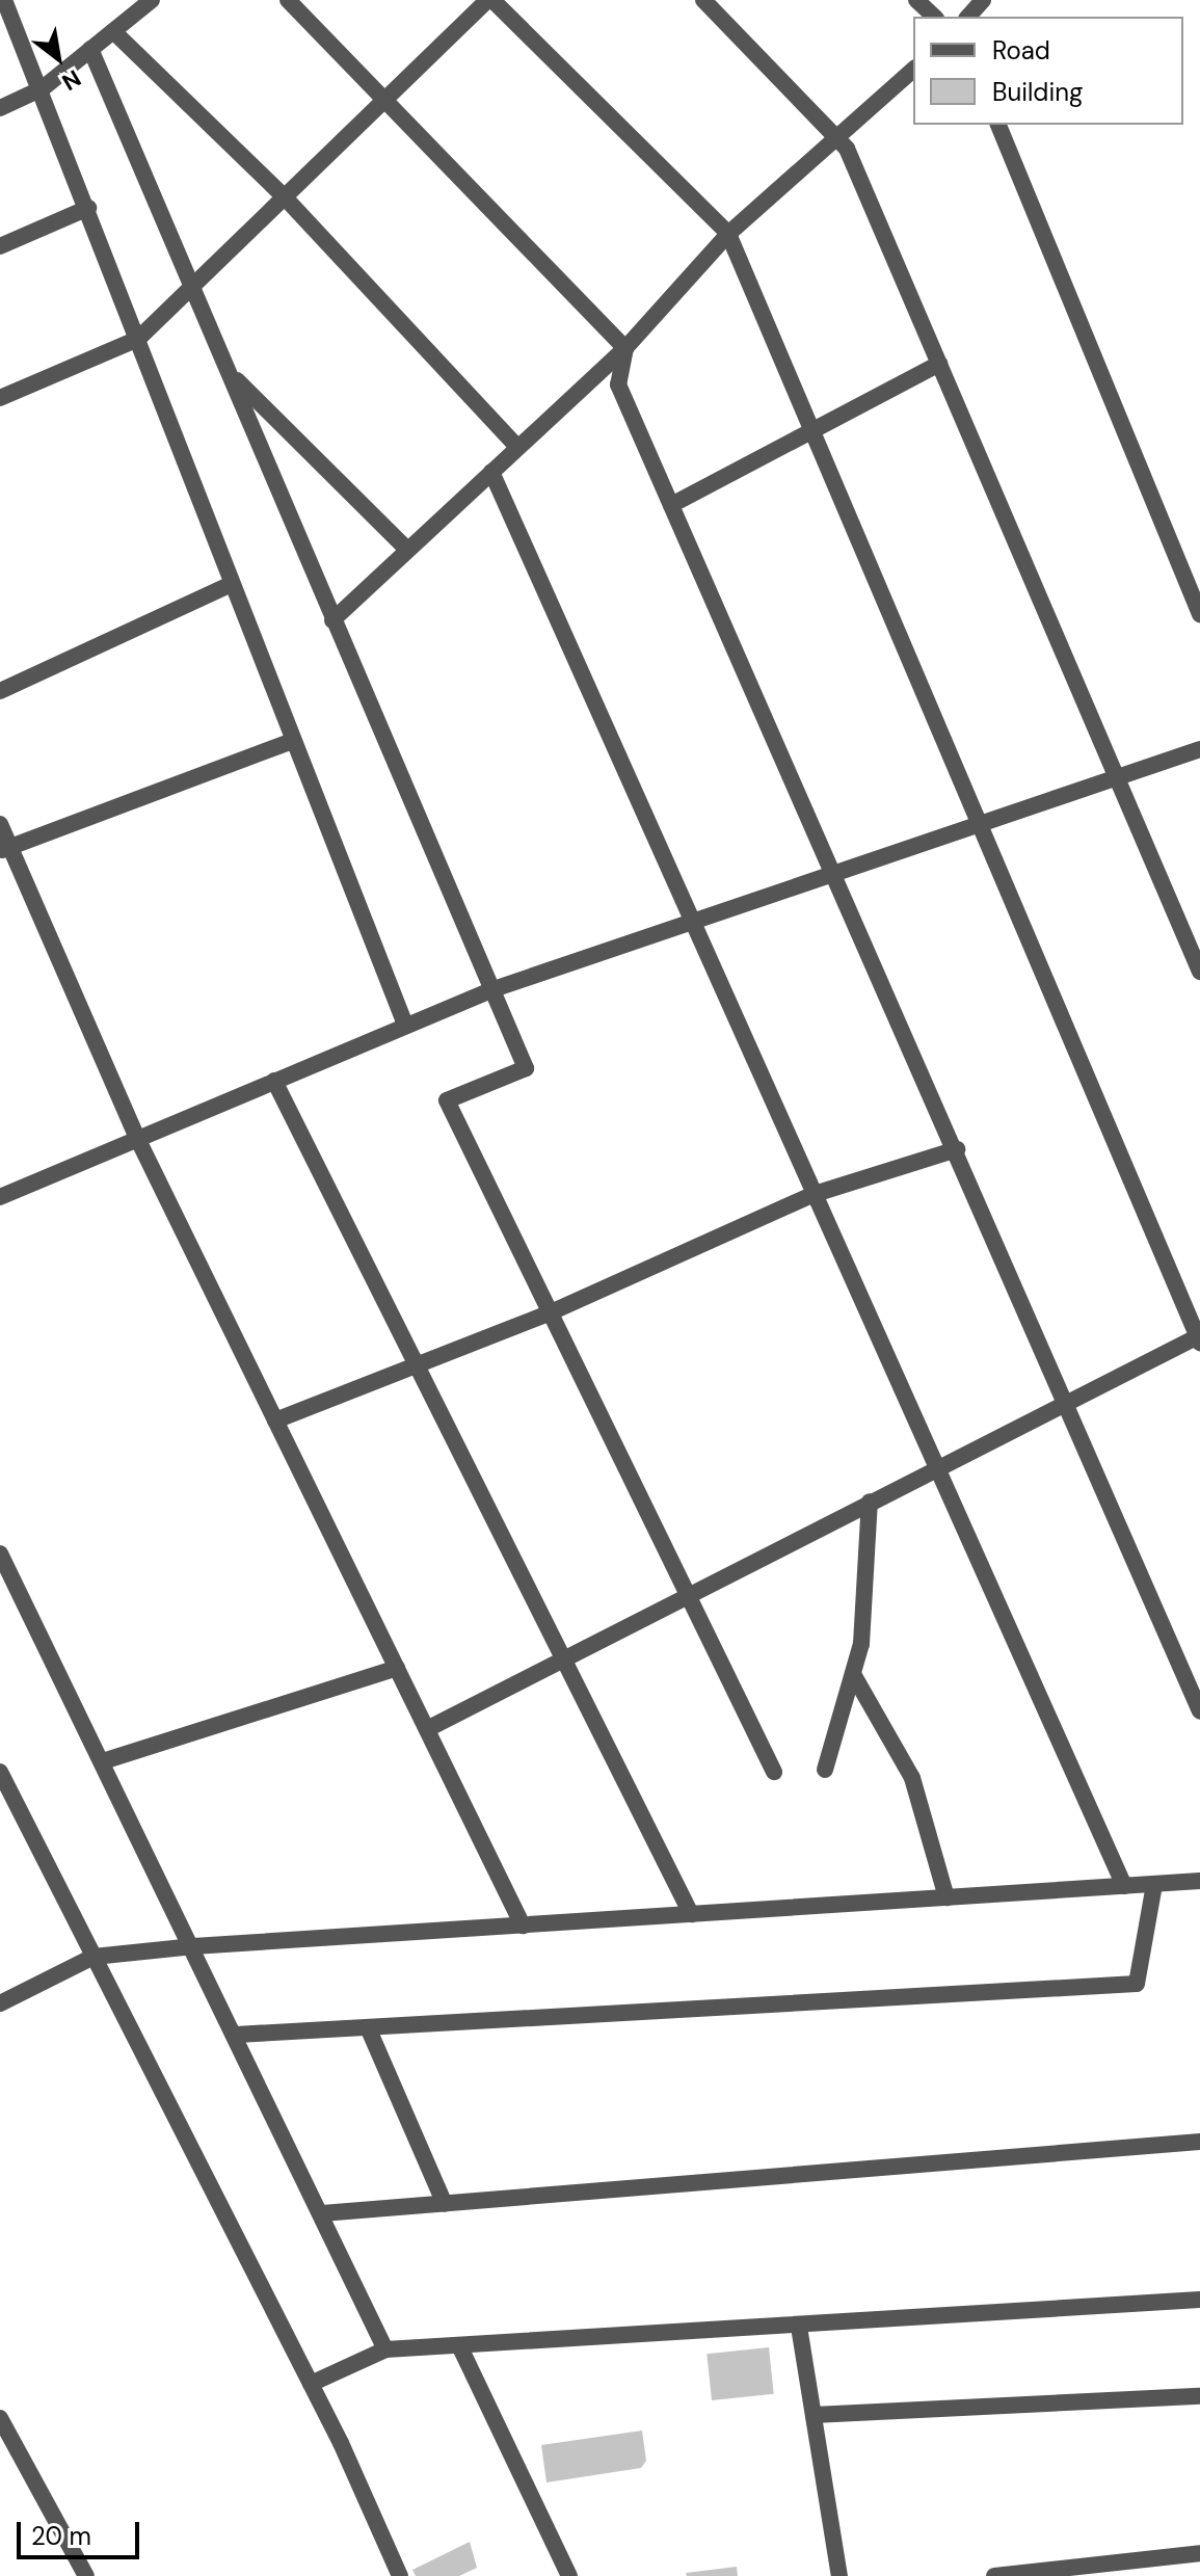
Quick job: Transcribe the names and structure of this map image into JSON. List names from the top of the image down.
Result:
{
  "legend": ["Road", "Building"],
  "scale_bar": "20 m",
  "north": "bottom right"
}
